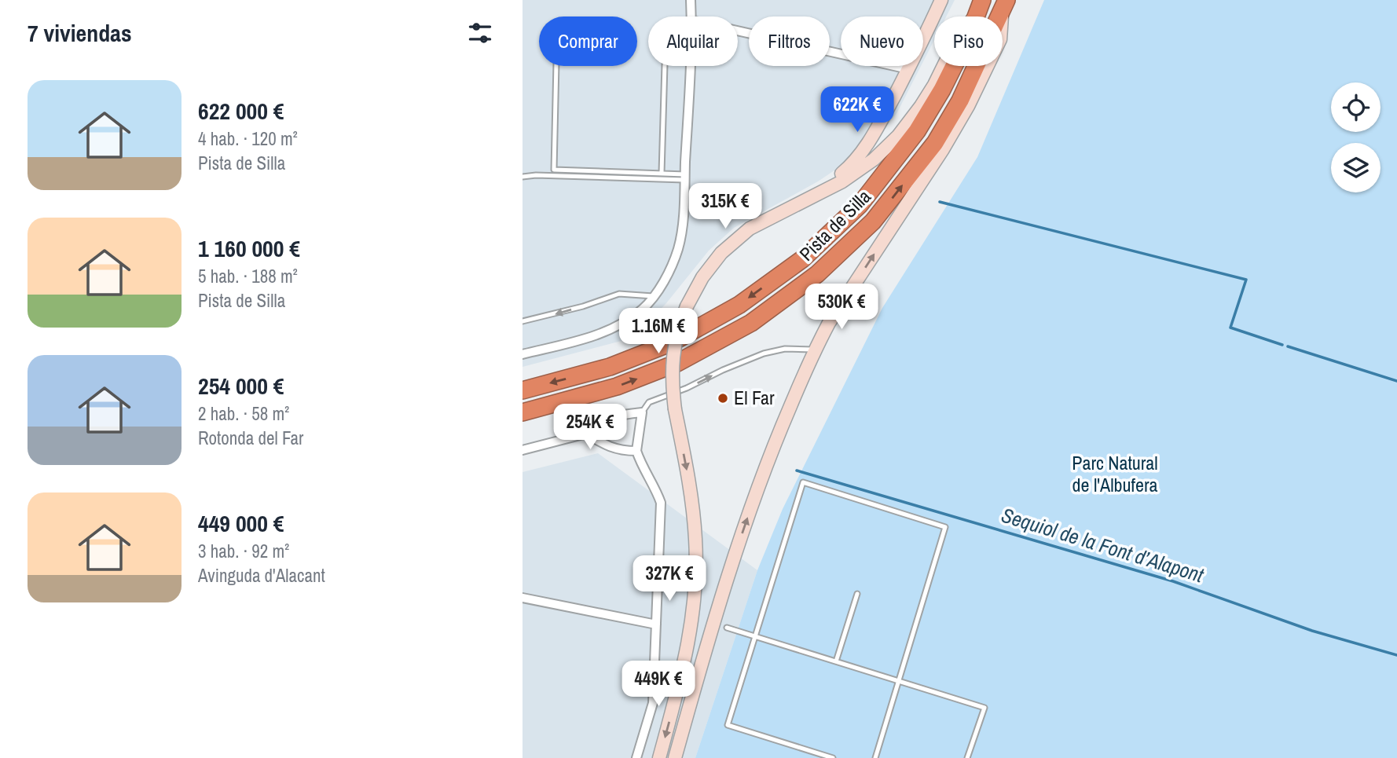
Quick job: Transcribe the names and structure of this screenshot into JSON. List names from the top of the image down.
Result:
{
  "streets": {
    "highway": ["Pista de Silla"]
  },
  "water": ["Sequiol de la Font d’Alapont"],
  "parks": ["Parc Natural de l'Albufera"],
  "places": ["El Far"],
  "page": {
    "heading": "7 viviendas",
    "chip": [
      "Comprar",
      "Alquilar",
      "Filtros",
      "Nuevo",
      "Piso"
    ],
    "list": [
      {
        "name": "622 000 €",
        "note": "4 hab. · 120 m² · Pista de Silla"
      },
      {
        "name": "1 160 000 €",
        "note": "5 hab. · 188 m² · Pista de Silla"
      },
      {
        "name": "254 000 €",
        "note": "2 hab. · 58 m² · Rotonda del Far"
      },
      {
        "name": "449 000 €",
        "note": "3 hab. · 92 m² · Avinguda d'Alacant"
      }
    ],
    "price": [
      "622K €",
      "315K €",
      "530K €",
      "1.16M €",
      "254K €",
      "327K €",
      "449K €"
    ]
  }
}
